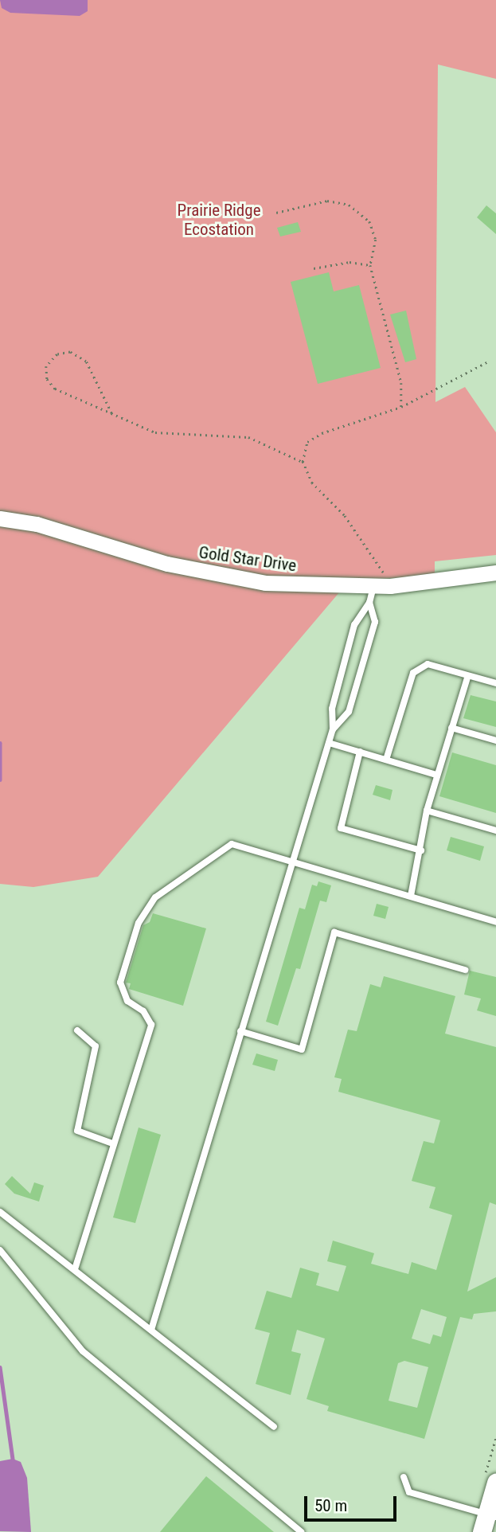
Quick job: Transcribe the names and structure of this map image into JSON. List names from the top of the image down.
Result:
{
  "streets": {
    "street": ["Gold Star Drive"]
  },
  "parks": ["Prairie Ridge Ecostation"],
  "scale_bar": "50 m"
}
